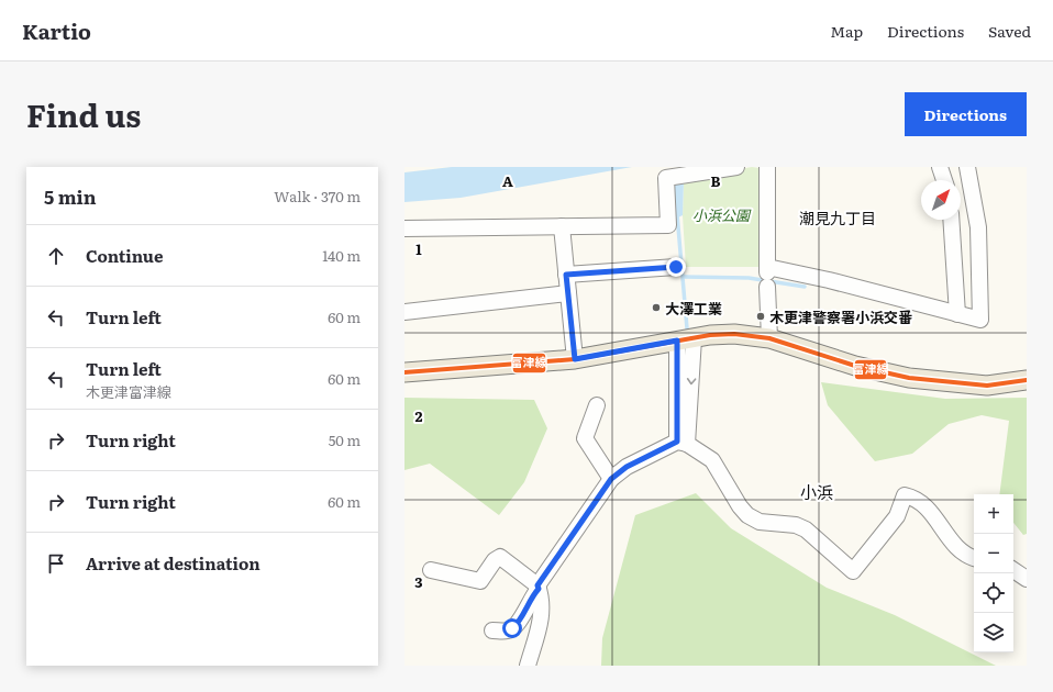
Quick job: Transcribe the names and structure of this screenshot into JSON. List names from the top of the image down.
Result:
{
  "districts": ["潮見九丁目", "小浜"],
  "parks": ["小浜公園"],
  "places": ["大澤工業", "木更津警察署小浜交番"],
  "lines": ["transit line 富津線"],
  "north": "top right",
  "page": {
    "header": "Kartio",
    "nav": ["Map", "Directions", "Saved"],
    "title": "Find us",
    "buttons": "Directions",
    "heading": ["5 min", "Walk · 370 m"],
    "list": [
      ["Continue", "140 m"],
      ["Turn left", "60 m"],
      ["Turn left", "木更津富津線", "60 m"],
      ["Turn right", "50 m"],
      ["Turn right", "60 m"],
      "Arrive at destination"
    ],
    "map_buttons": ["+", "−"]
  },
  "grid": {
    "columns": ["A", "B"],
    "rows": ["1", "2", "3"]
  }
}
